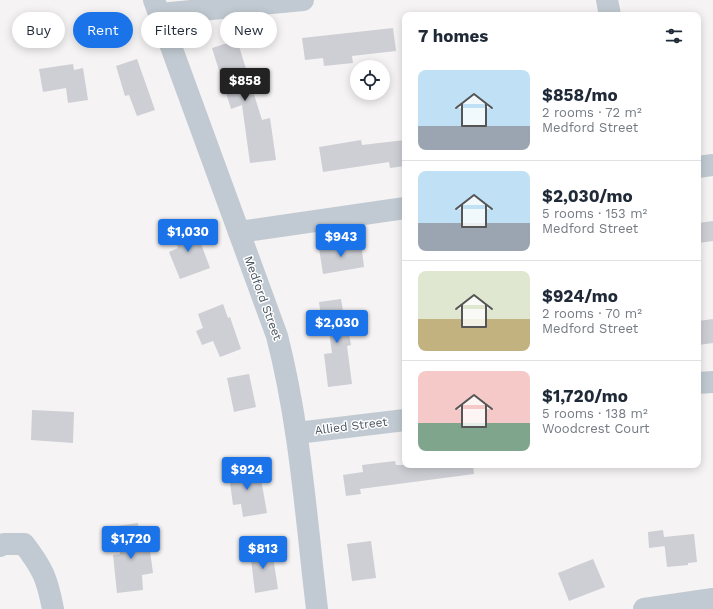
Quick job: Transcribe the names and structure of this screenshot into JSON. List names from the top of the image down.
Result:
{
  "streets": {
    "street": ["Medford Street", "Allied Street"]
  },
  "crossings": [
    ["Medford Street", "Allied Street"]
  ],
  "page": {
    "chip": [
      "Buy",
      "Rent",
      "Filters",
      "New"
    ],
    "heading": "7 homes",
    "list": [
      {
        "name": "$858/mo",
        "note": "2 rooms · 72 m² · Medford Street"
      },
      {
        "name": "$2,030/mo",
        "note": "5 rooms · 153 m² · Medford Street"
      },
      {
        "name": "$924/mo",
        "note": "2 rooms · 70 m² · Medford Street"
      },
      {
        "name": "$1,720/mo",
        "note": "5 rooms · 138 m² · Woodcrest Court"
      }
    ],
    "price": [
      "$858",
      "$1,030",
      "$943",
      "$2,030",
      "$924",
      "$1,720",
      "$813"
    ]
  }
}
